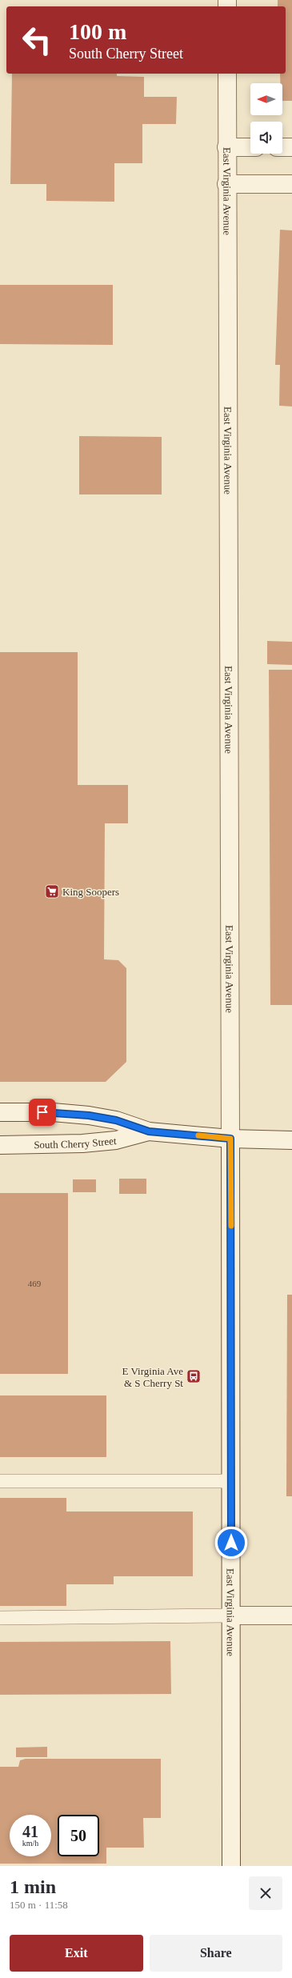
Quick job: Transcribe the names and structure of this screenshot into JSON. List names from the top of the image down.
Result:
{
  "streets": {
    "street": ["East Virginia Avenue", "South Cherry Street"]
  },
  "crossings": [
    ["East Virginia Avenue", "South Cherry Street"]
  ],
  "places": {
    "supermarket": ["King Soopers"],
    "bus stop": ["E Virginia Ave & S Cherry St"]
  },
  "house_numbers": ["469"],
  "north": "left",
  "page": {
    "turn": ["100 m", "South Cherry Street"],
    "speed": "41 km/h",
    "limit": "50",
    "heading": ["1 min", "150 m · 11:58"],
    "buttons": ["Exit", "Share"]
  }
}
